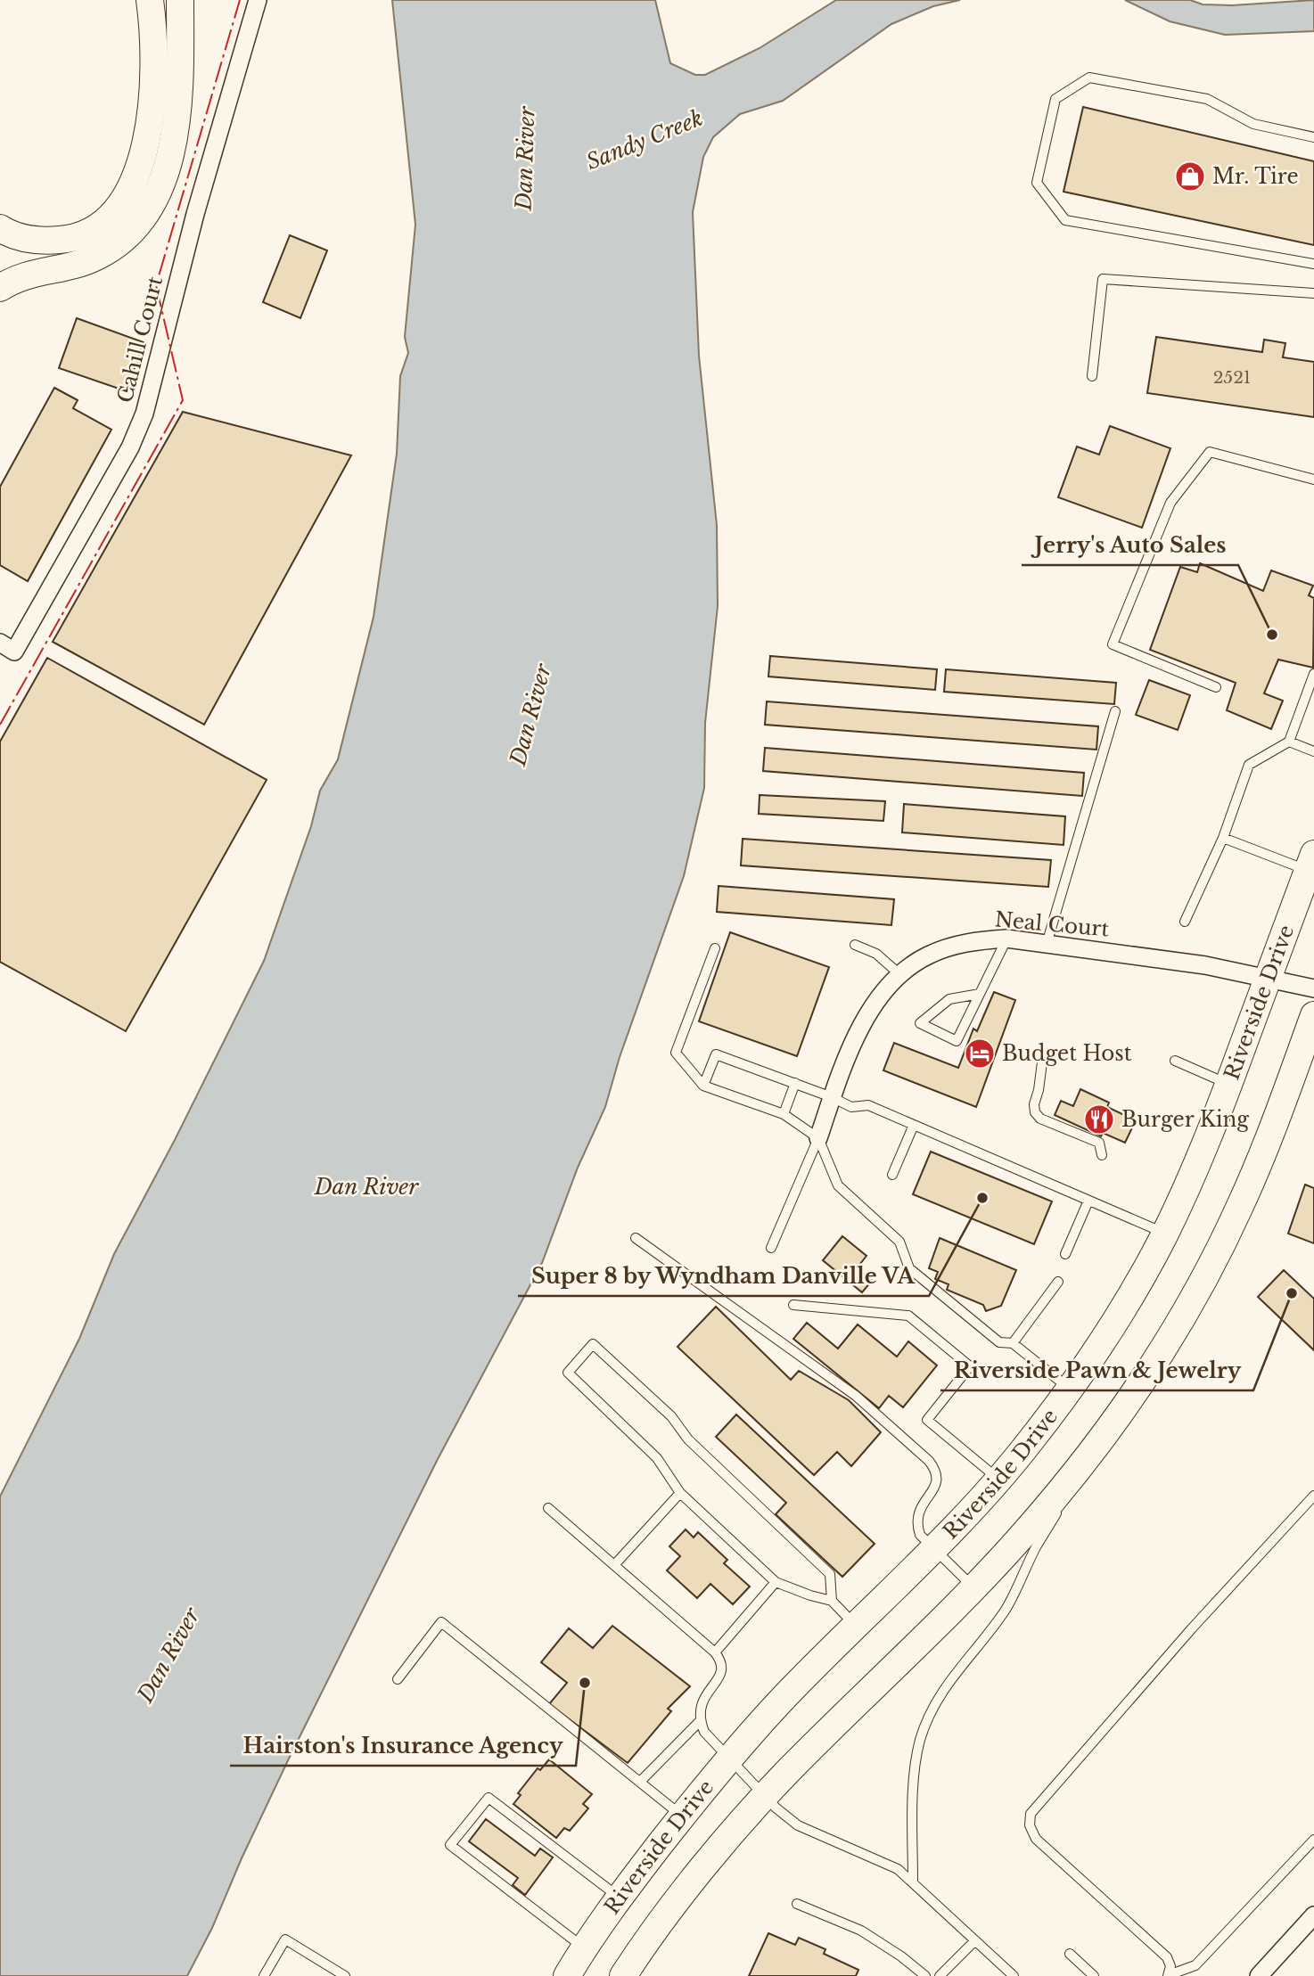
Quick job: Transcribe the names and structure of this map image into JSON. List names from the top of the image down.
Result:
{
  "streets": {
    "main road": ["Riverside Drive"],
    "street": ["Cahill Court", "Neal Court"]
  },
  "crossings": [
    ["Neal Court", "Riverside Drive"]
  ],
  "water": ["Sandy Creek", "Dan River"],
  "places": {
    "shop": ["Mr. Tire"],
    "other": [
      "Jerry's Auto Sales",
      "Super 8 by Wyndham Danville VA",
      "Riverside Pawn & Jewelry",
      "Hairston's Insurance Agency"
    ],
    "hotel": ["Budget Host"],
    "restaurant": ["Burger King"]
  },
  "house_numbers": ["2521"]
}
